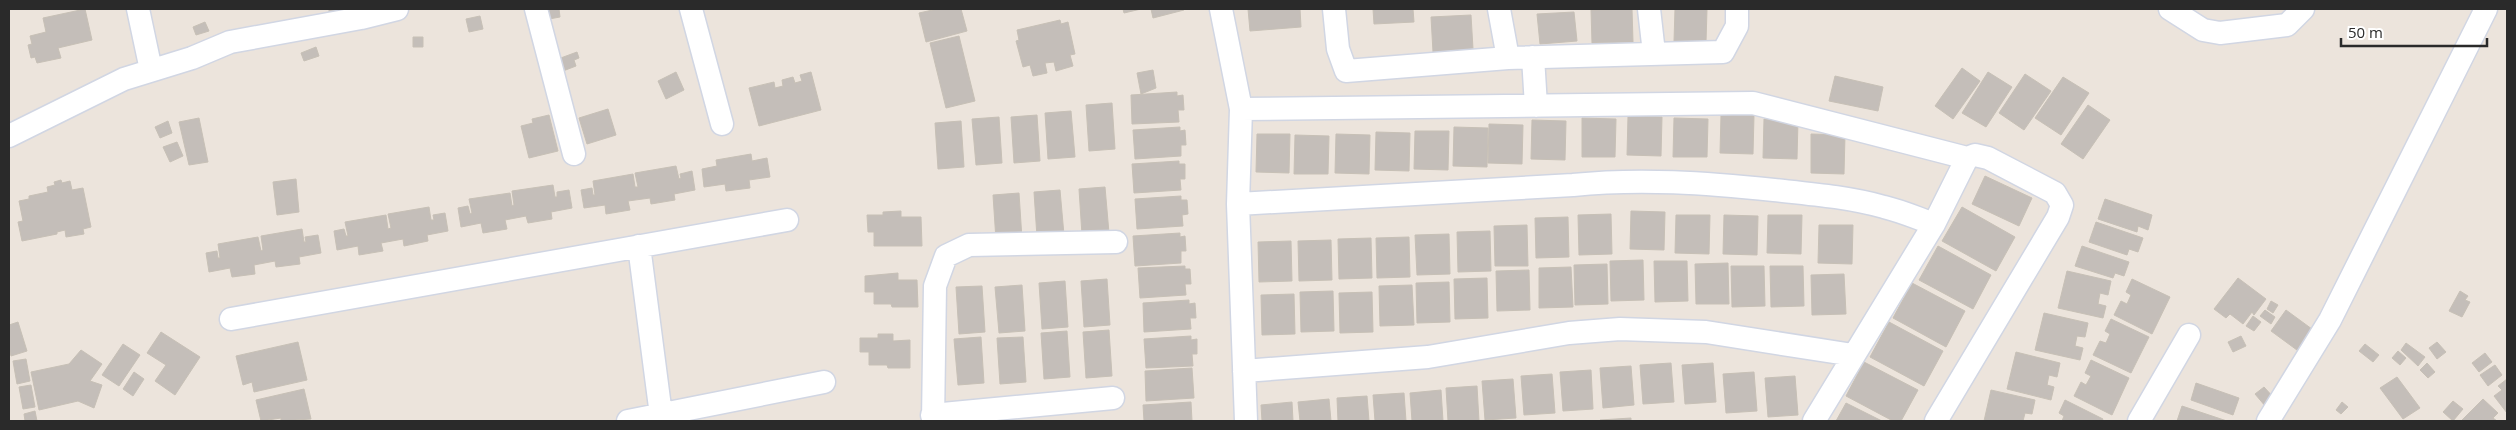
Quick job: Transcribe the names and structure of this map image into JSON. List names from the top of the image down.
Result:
{
  "scale_bar": "50 m"
}
